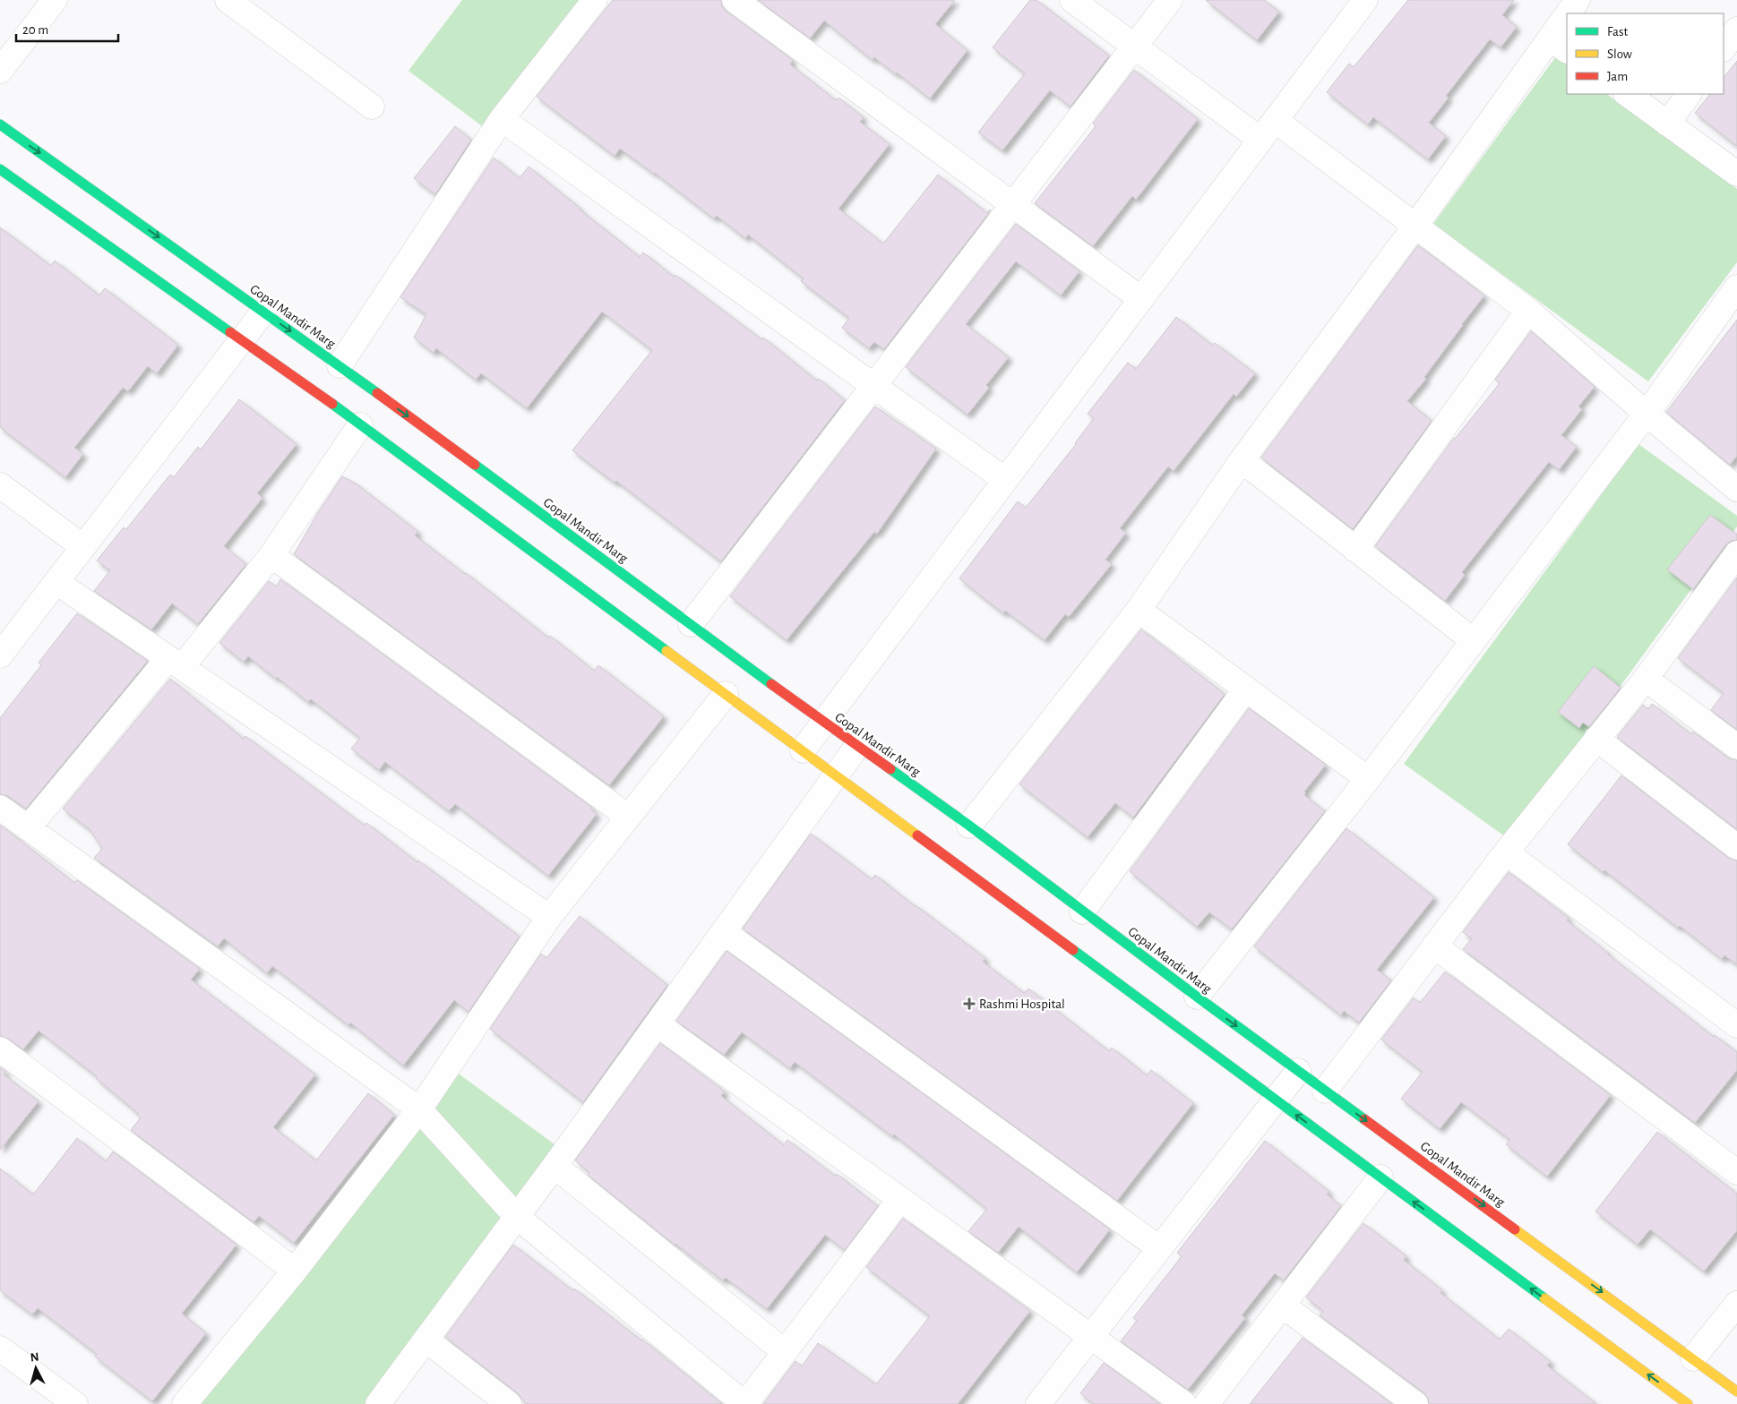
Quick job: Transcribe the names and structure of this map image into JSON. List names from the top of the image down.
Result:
{
  "streets": {
    "street": ["Gopal Mandir Marg"]
  },
  "places": {
    "health": ["Rashmi Hospital"]
  },
  "legend": ["Fast", "Slow", "Jam"],
  "scale_bar": "20 m",
  "north": "top"
}
